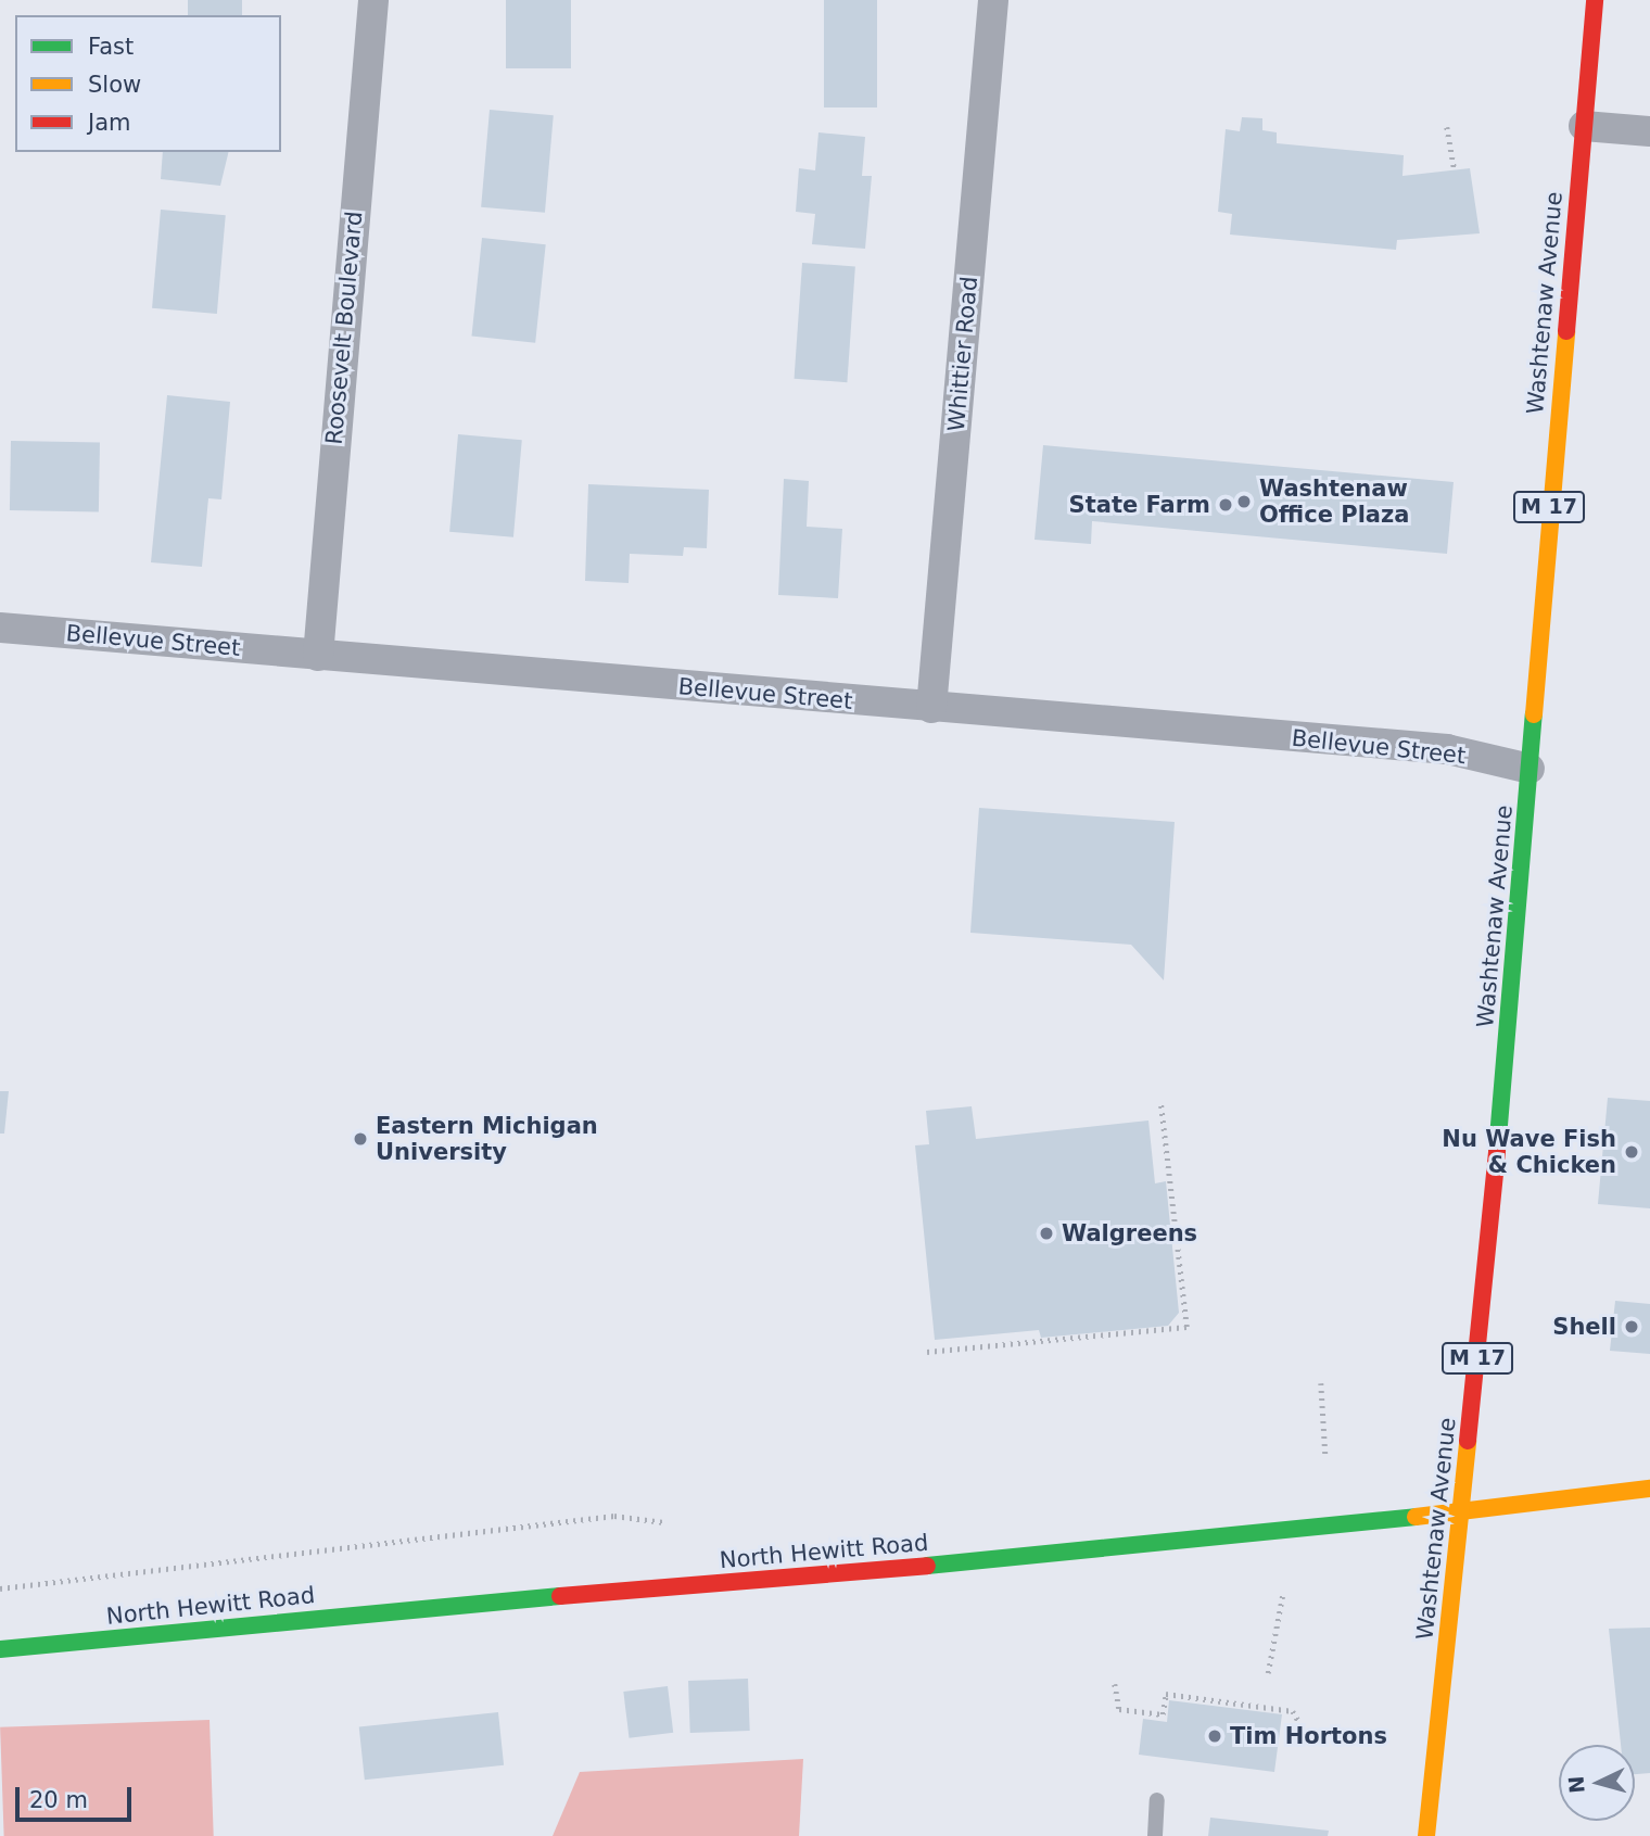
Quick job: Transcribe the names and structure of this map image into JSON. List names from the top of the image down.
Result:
{
  "streets": {
    "main road": ["Washtenaw Avenue", "M 17", "North Hewitt Road"],
    "street": ["Roosevelt Boulevard", "Whittier Road", "Bellevue Street"]
  },
  "crossings": [
    ["Washtenaw Avenue", "Bellevue Street"],
    ["Washtenaw Avenue", "North Hewitt Road"],
    ["Roosevelt Boulevard", "Bellevue Street"],
    ["Whittier Road", "Bellevue Street"]
  ],
  "places": [
    "Washtenaw Office Plaza",
    "State Farm",
    "Eastern Michigan University",
    "Nu Wave Fish & Chicken",
    "Walgreens",
    "Shell",
    "Tim Hortons"
  ],
  "legend": ["Fast", "Slow", "Jam"],
  "scale_bar": "20 m",
  "north": "left"
}
